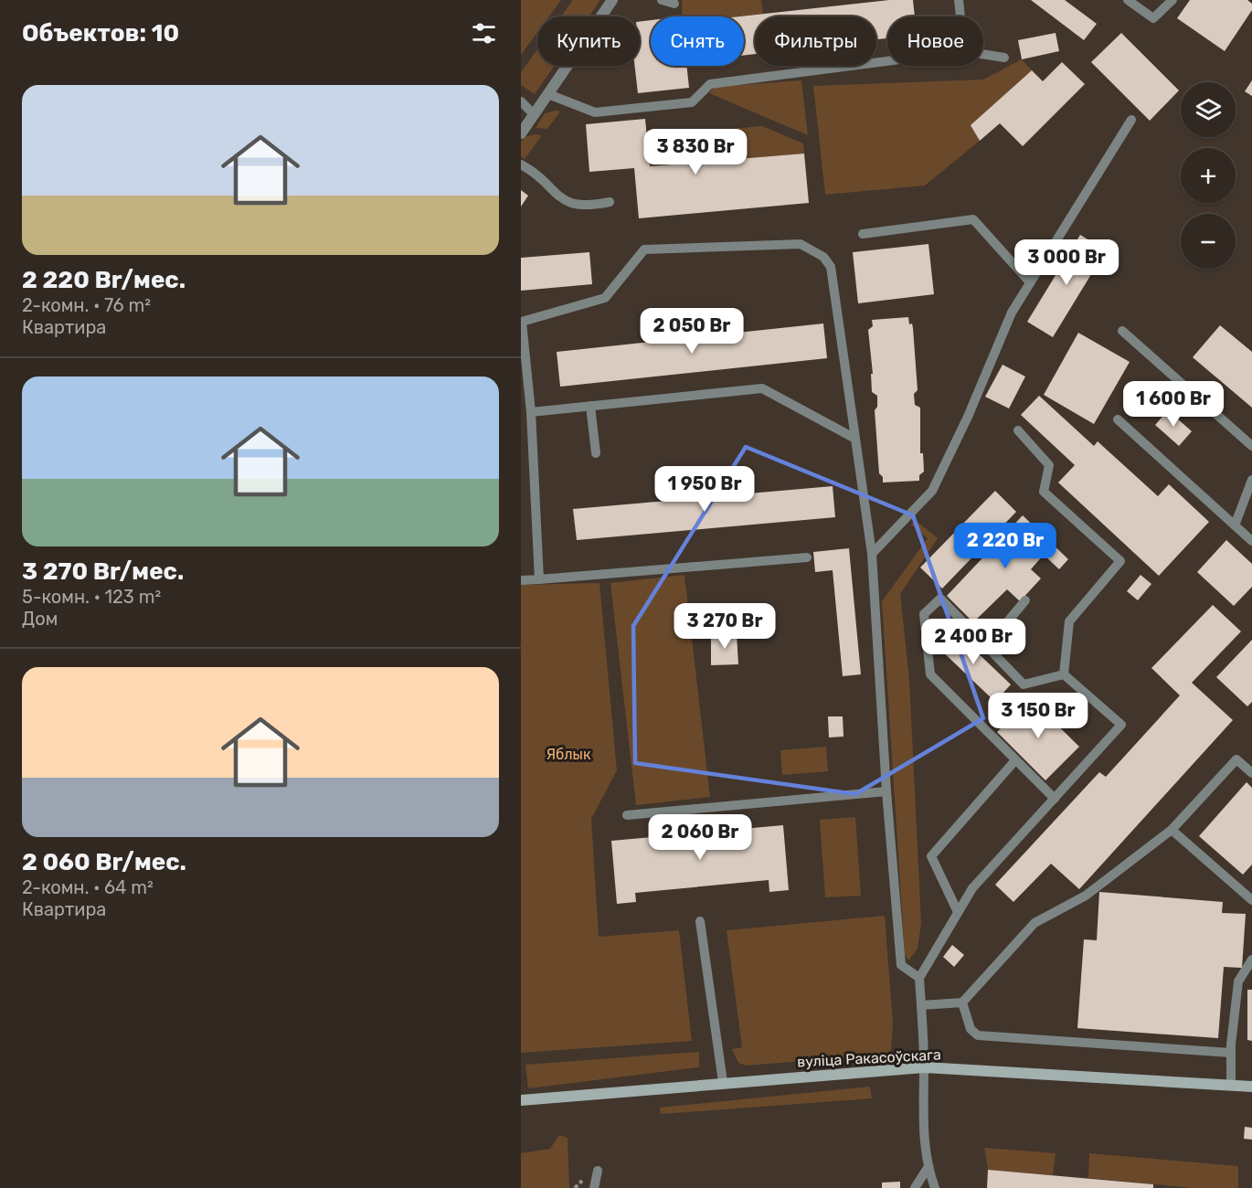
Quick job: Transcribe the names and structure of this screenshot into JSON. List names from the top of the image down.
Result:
{
  "streets": {
    "main road": ["вуліца Ракасоўскага"]
  },
  "parks": ["Яблык"],
  "page": {
    "heading": "Объектов: 10",
    "chip": [
      "Купить",
      "Снять",
      "Фильтры",
      "Новое"
    ],
    "list": [
      {
        "name": "2 220 Br/мес.",
        "note": "2-комн. · 76 m² · Квартира"
      },
      {
        "name": "3 270 Br/мес.",
        "note": "5-комн. · 123 m² · Дом"
      },
      {
        "name": "2 060 Br/мес.",
        "note": "2-комн. · 64 m² · Квартира"
      }
    ],
    "map_buttons": ["+", "−"],
    "price": [
      "3 830 Br",
      "3 000 Br",
      "2 050 Br",
      "1 600 Br",
      "1 950 Br",
      "2 220 Br",
      "3 270 Br",
      "2 400 Br",
      "3 150 Br",
      "2 060 Br"
    ]
  }
}
